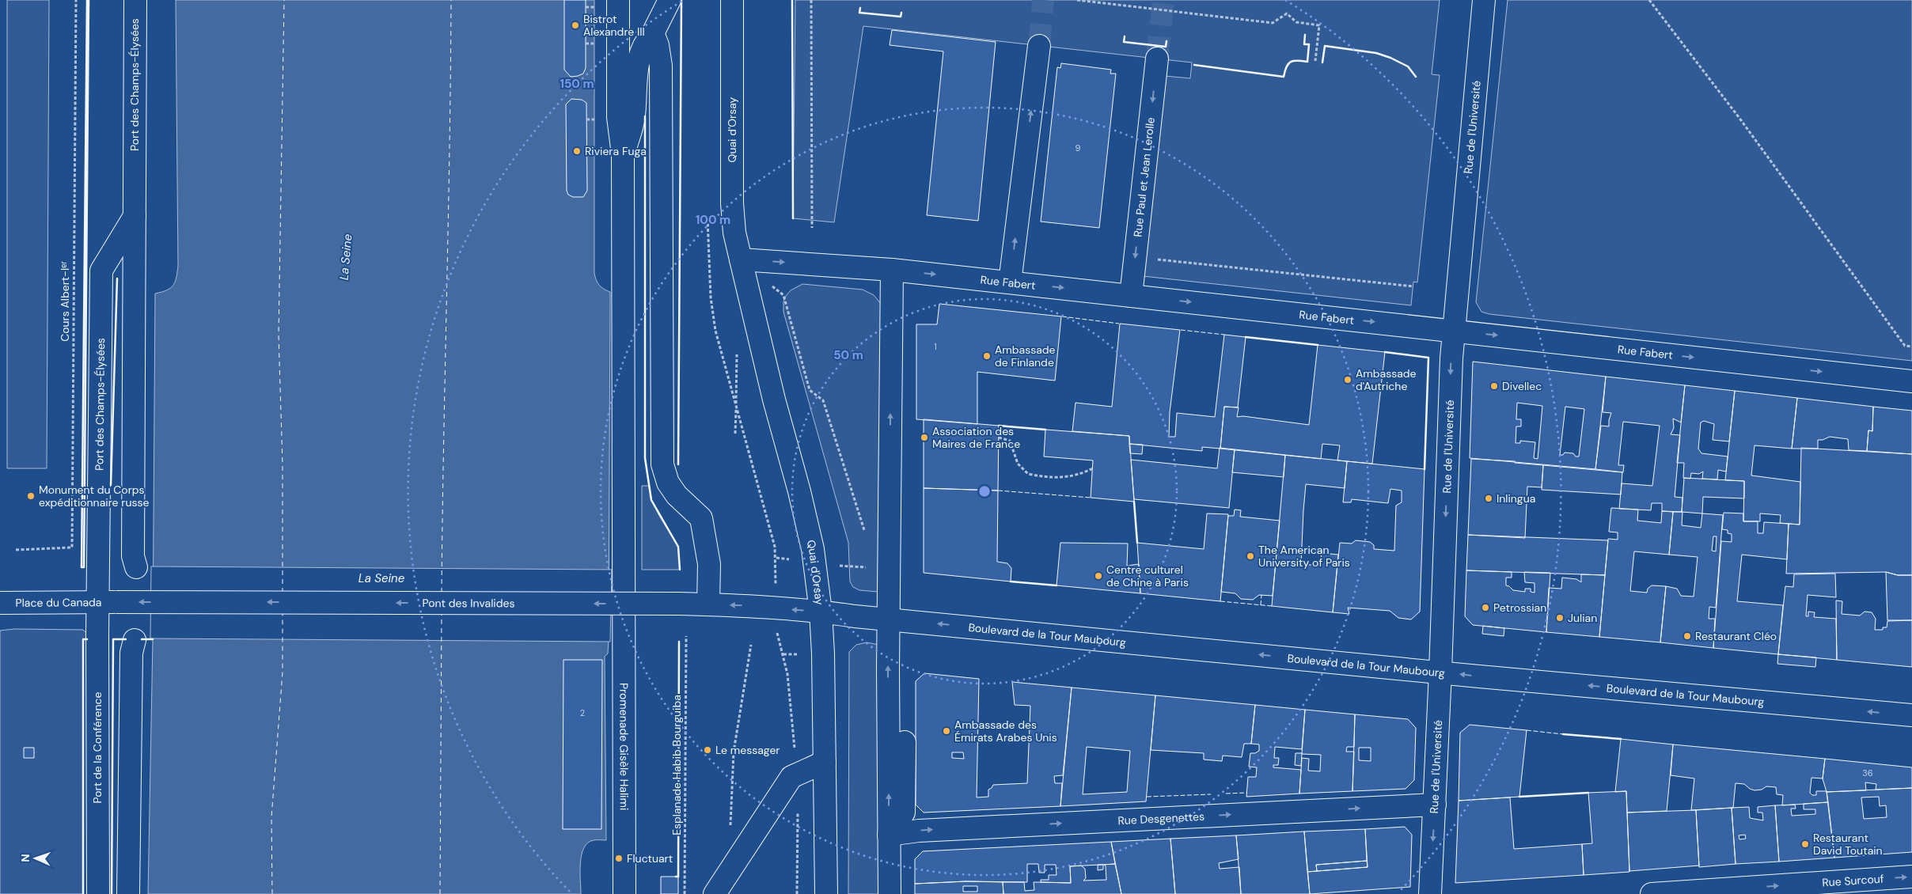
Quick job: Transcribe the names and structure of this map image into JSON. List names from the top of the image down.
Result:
{
  "streets": {
    "street": [
      "Port des Champs-Élysées",
      "Rue de l'Université",
      "Quai d'Orsay",
      "Rue Paul et Jean Lerolle",
      "Rue Fabert",
      "Place du Canada",
      "Pont des Invalides",
      "Boulevard de la Tour Maubourg",
      "Promenade Gisèle Halimi",
      "Port de la Conférence",
      "Rue Desgenettes",
      "Rue Surcouf"
    ],
    "path": ["Cours Albert-Iᵉʳ", "Esplanade Habib Bourguiba"]
  },
  "crossings": [
    ["Port des Champs-Élysées", "Place du Canada"],
    ["Port des Champs-Élysées", "Pont des Invalides"],
    ["Port des Champs-Élysées", "Port de la Conférence"],
    ["Rue de l'Université", "Rue Fabert"],
    ["Rue de l'Université", "Boulevard de la Tour Maubourg"],
    ["Rue de l'Université", "Rue Desgenettes"],
    ["Quai d'Orsay", "Rue Fabert"],
    ["Quai d'Orsay", "Pont des Invalides"],
    ["Quai d'Orsay", "Boulevard de la Tour Maubourg"],
    ["Rue Paul et Jean Lerolle", "Rue Fabert"],
    ["Place du Canada", "Pont des Invalides"],
    ["Place du Canada", "Port de la Conférence"],
    ["Pont des Invalides", "Boulevard de la Tour Maubourg"],
    ["Pont des Invalides", "Port de la Conférence"]
  ],
  "one_way": [
    "Rue de l'Université",
    "Rue Fabert",
    "Pont des Invalides",
    "Boulevard de la Tour Maubourg",
    "Rue Desgenettes",
    "Rue Surcouf"
  ],
  "water": ["La Seine"],
  "places": [
    "Bistrot Alexandre III",
    "Riviera Fuga",
    "Ambassade de Finlande",
    "Ambassade d'Autriche",
    "Divellec",
    "Association des Maires de France",
    "Monument du Corps expéditionnaire russe",
    "Inlingua",
    "The American University of Paris",
    "Centre culturel de Chine à Paris",
    "Petrossian",
    "Julian",
    "Restaurant Cléo",
    "Ambassade des Émirats Arabes Unis",
    "Le messager",
    "Restaurant David Toutain",
    "Fluctuart"
  ],
  "house_numbers": [
    "9",
    "1",
    "2",
    "36"
  ],
  "north": "left",
  "rings": ["150 m", "100 m", "50 m"]
}
